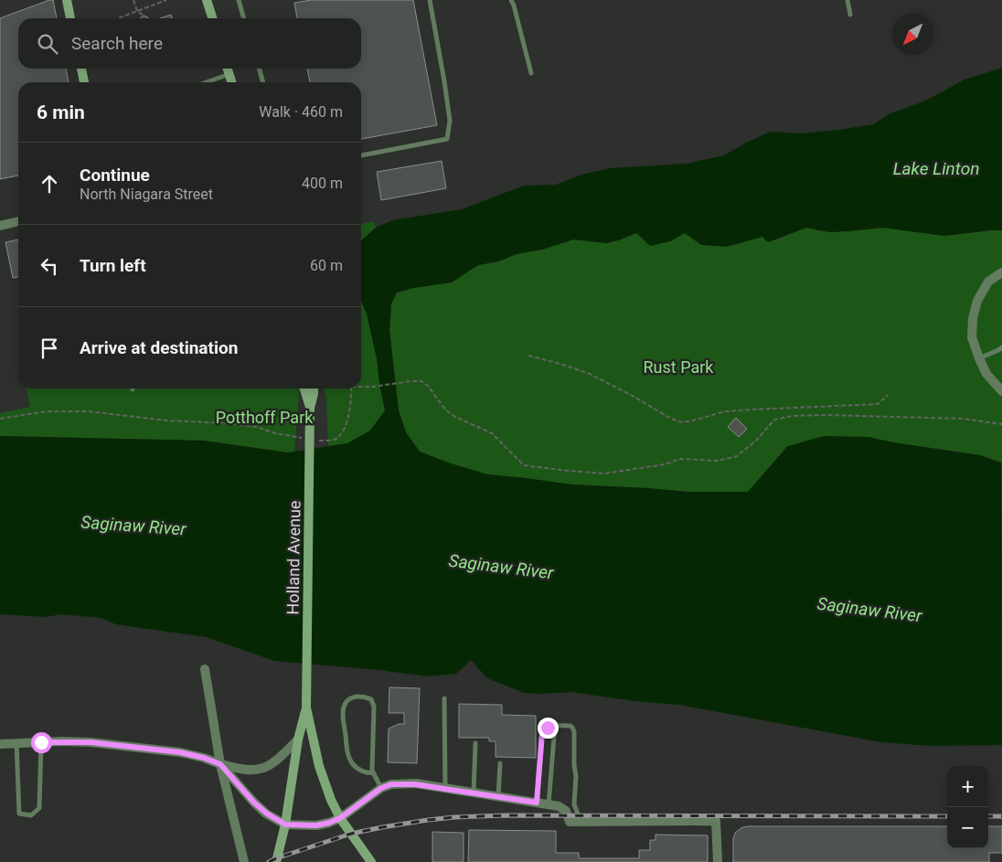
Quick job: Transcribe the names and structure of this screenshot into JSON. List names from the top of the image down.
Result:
{
  "streets": {
    "main road": ["Holland Avenue"]
  },
  "water": ["Lake Linton", "Saginaw River"],
  "parks": ["Rust Park", "Potthoff Park"],
  "north": "bottom left",
  "page": {
    "search": "Search here",
    "heading": ["6 min", "Walk · 460 m"],
    "list": [
      ["Continue", "North Niagara Street", "400 m"],
      ["Turn left", "60 m"],
      "Arrive at destination"
    ],
    "map_buttons": ["+", "−"]
  }
}
